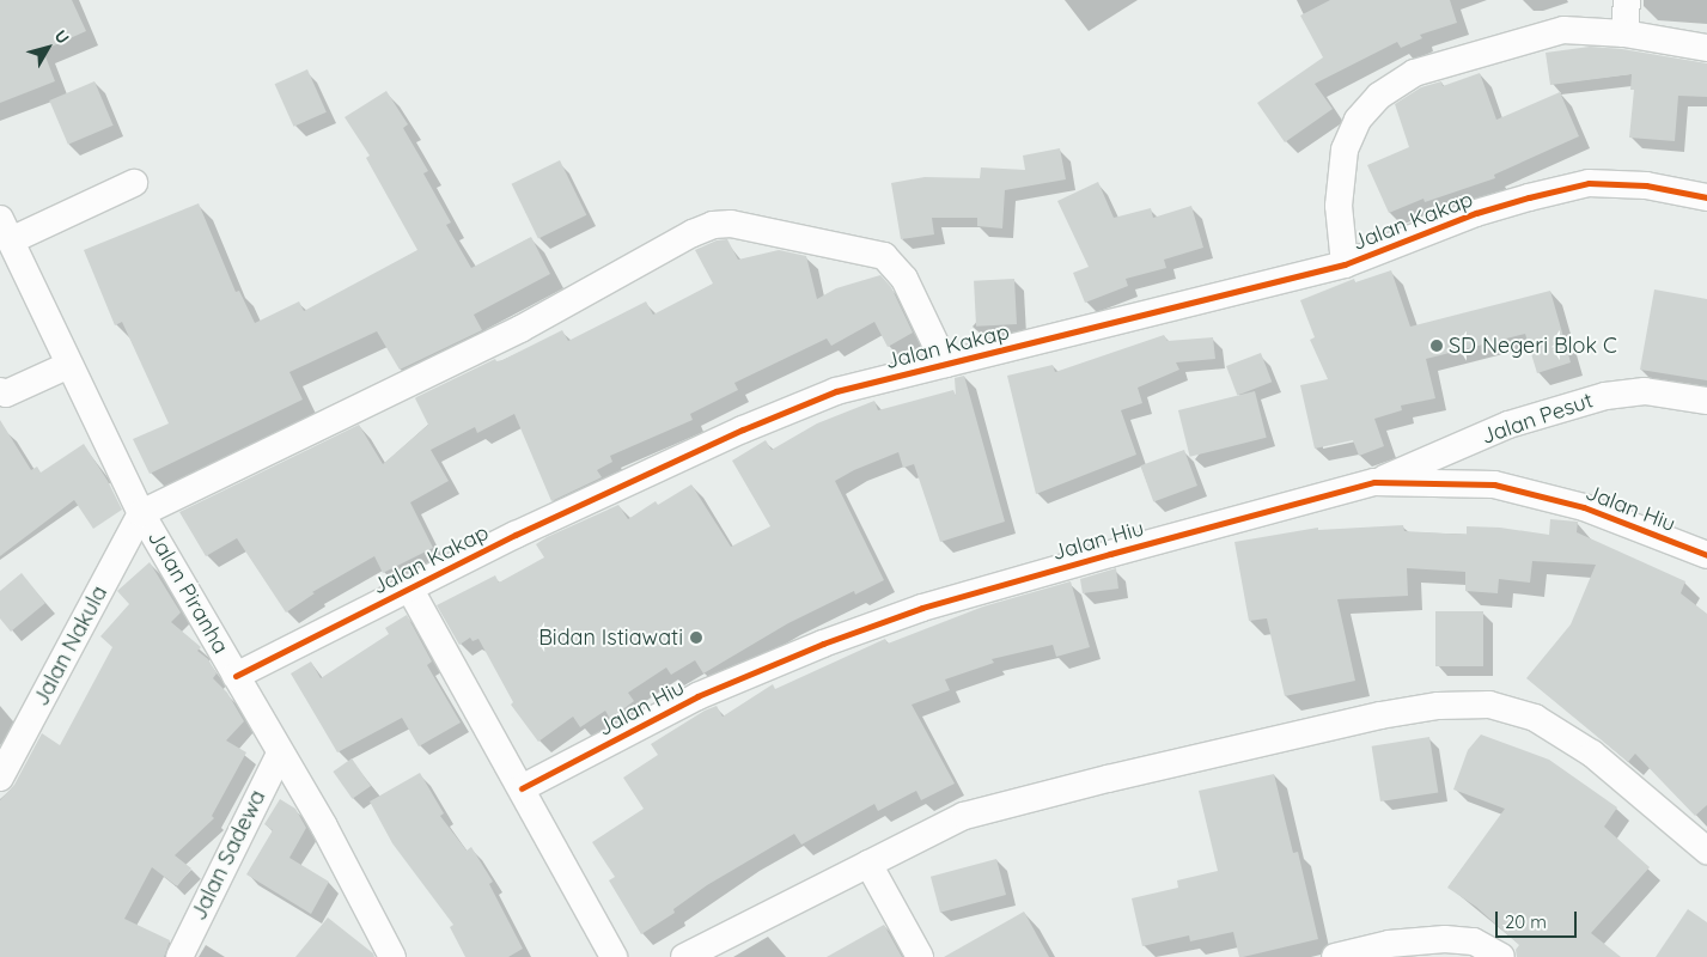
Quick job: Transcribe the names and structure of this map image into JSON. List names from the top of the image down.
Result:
{
  "streets": {
    "street": [
      "Jalan Kakap",
      "Jalan Pesut",
      "Jalan Hiu",
      "Jalan Piranha",
      "Jalan Nakula",
      "Jalan Sadewa"
    ]
  },
  "crossings": [
    ["Jalan Kakap", "Jalan Piranha"],
    ["Jalan Pesut", "Jalan Hiu"],
    ["Jalan Piranha", "Jalan Nakula"],
    ["Jalan Piranha", "Jalan Sadewa"]
  ],
  "places": ["SD Negeri Blok C", "Bidan Istiawati"],
  "scale_bar": "20 m",
  "north": "top right"
}
